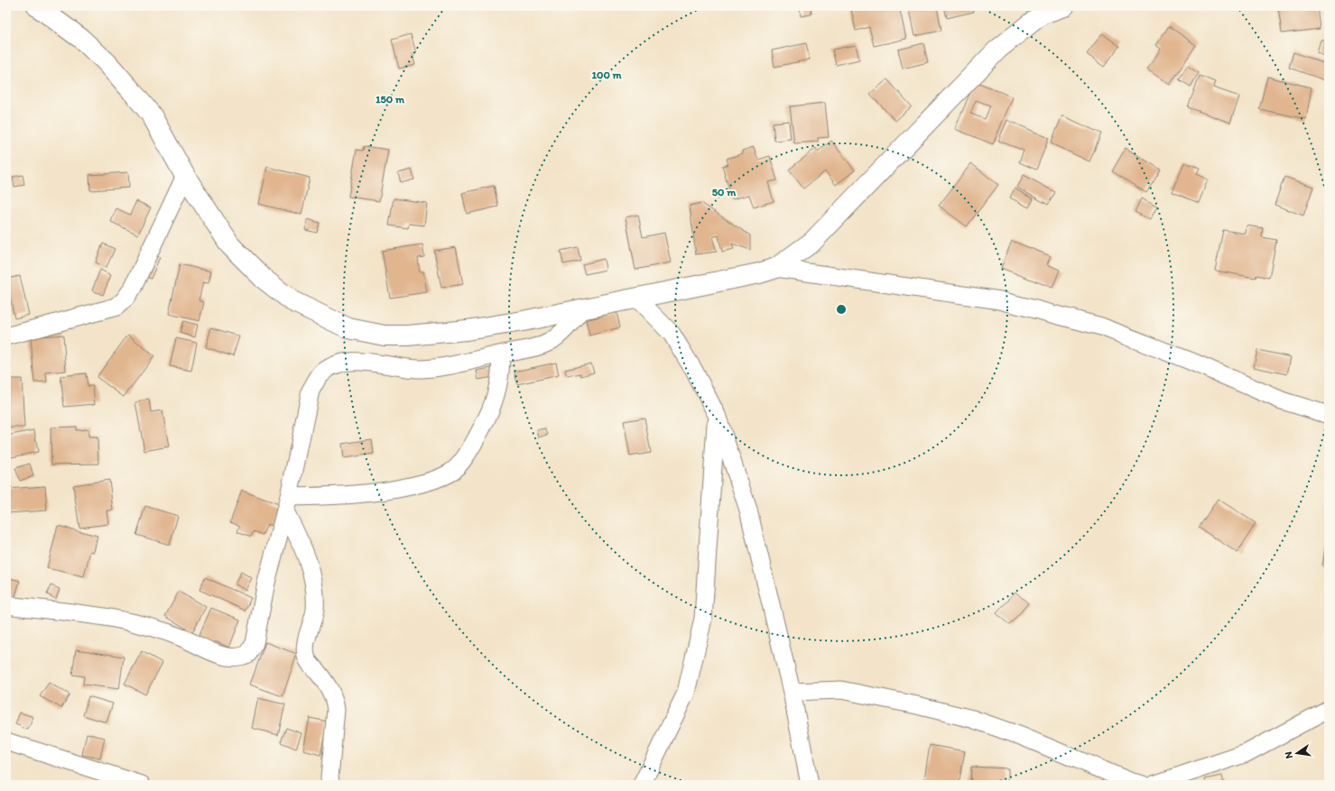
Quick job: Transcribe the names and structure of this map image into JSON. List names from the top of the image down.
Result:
{
  "north": "left",
  "rings": ["100 m", "150 m", "50 m"]
}
